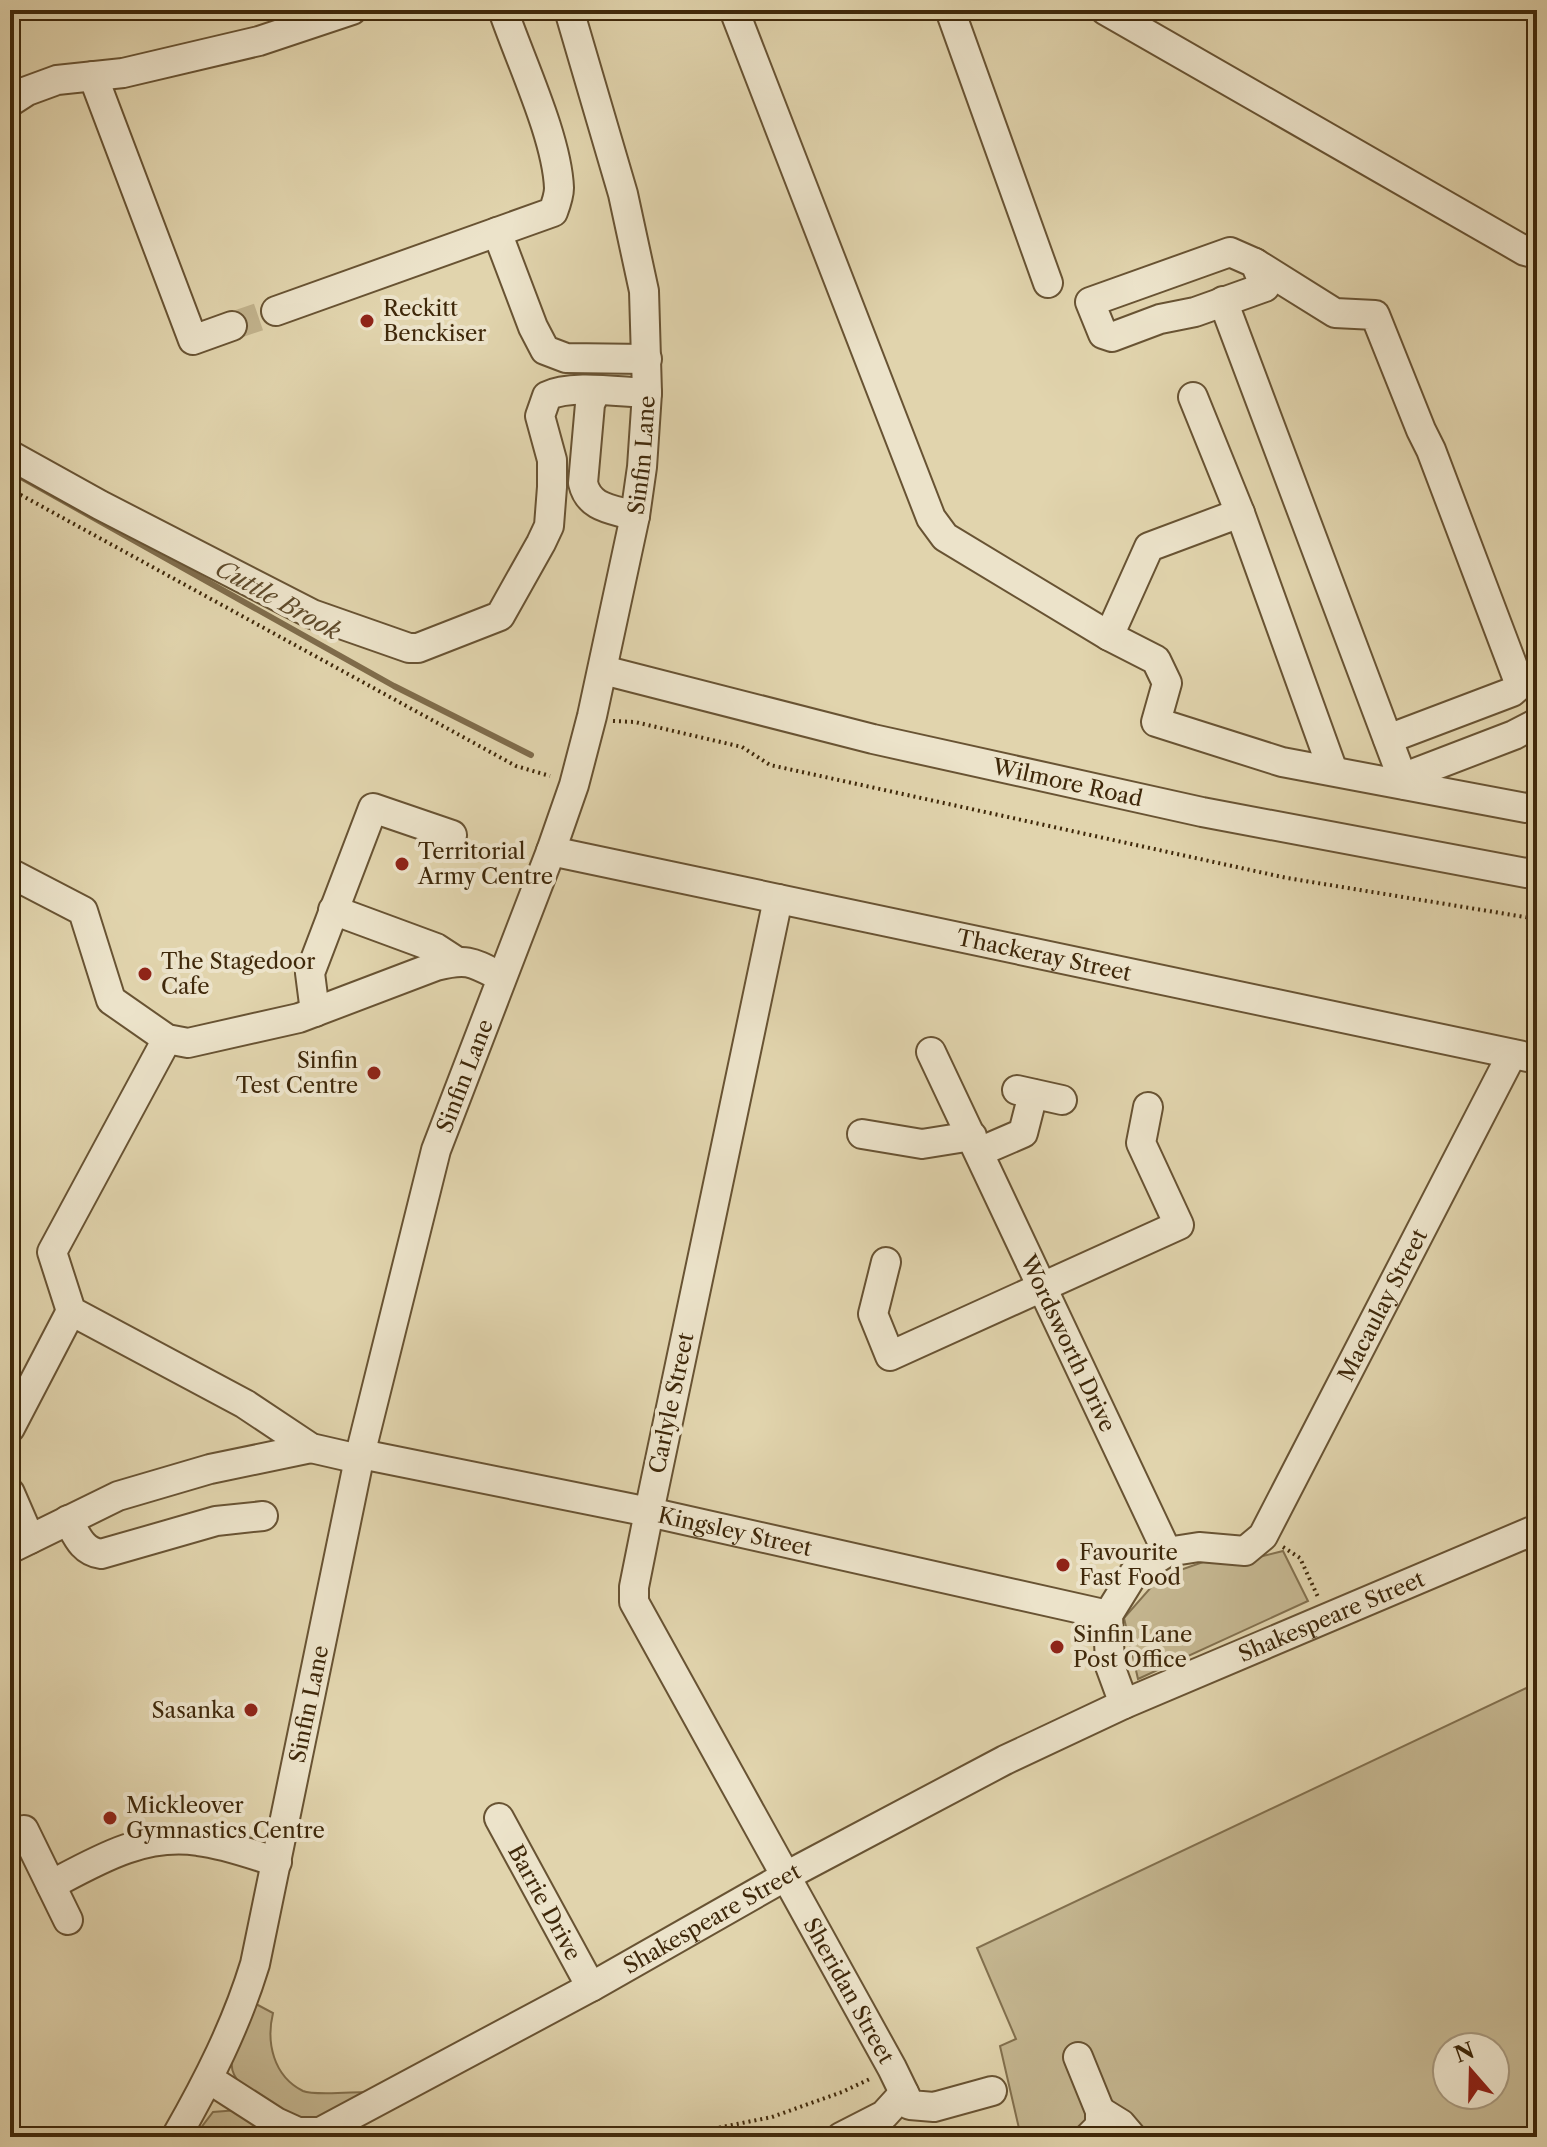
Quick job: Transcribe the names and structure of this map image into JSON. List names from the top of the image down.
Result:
{
  "streets": {
    "street": [
      "Sinfin Lane",
      "Wilmore Road",
      "Thackeray Street",
      "Macaulay Street",
      "Wordsworth Drive",
      "Carlyle Street",
      "Kingsley Street",
      "Shakespeare Street",
      "Barrie Drive",
      "Sheridan Street"
    ]
  },
  "crossings": [
    ["Sinfin Lane", "Wilmore Road"],
    ["Sinfin Lane", "Thackeray Street"],
    ["Sinfin Lane", "Kingsley Street"],
    ["Sinfin Lane", "Shakespeare Street"],
    ["Thackeray Street", "Macaulay Street"],
    ["Thackeray Street", "Carlyle Street"],
    ["Carlyle Street", "Kingsley Street"],
    ["Carlyle Street", "Shakespeare Street"],
    ["Carlyle Street", "Sheridan Street"],
    ["Shakespeare Street", "Barrie Drive"],
    ["Shakespeare Street", "Sheridan Street"]
  ],
  "water": ["Cuttle Brook"],
  "places": [
    "Reckitt Benckiser",
    "Territorial Army Centre",
    "The Stagedoor Cafe",
    "Sinfin Test Centre",
    "Favourite Fast Food",
    "Sinfin Lane Post Office",
    "Sasanka",
    "Mickleover Gymnastics Centre"
  ],
  "north": "top"
}
